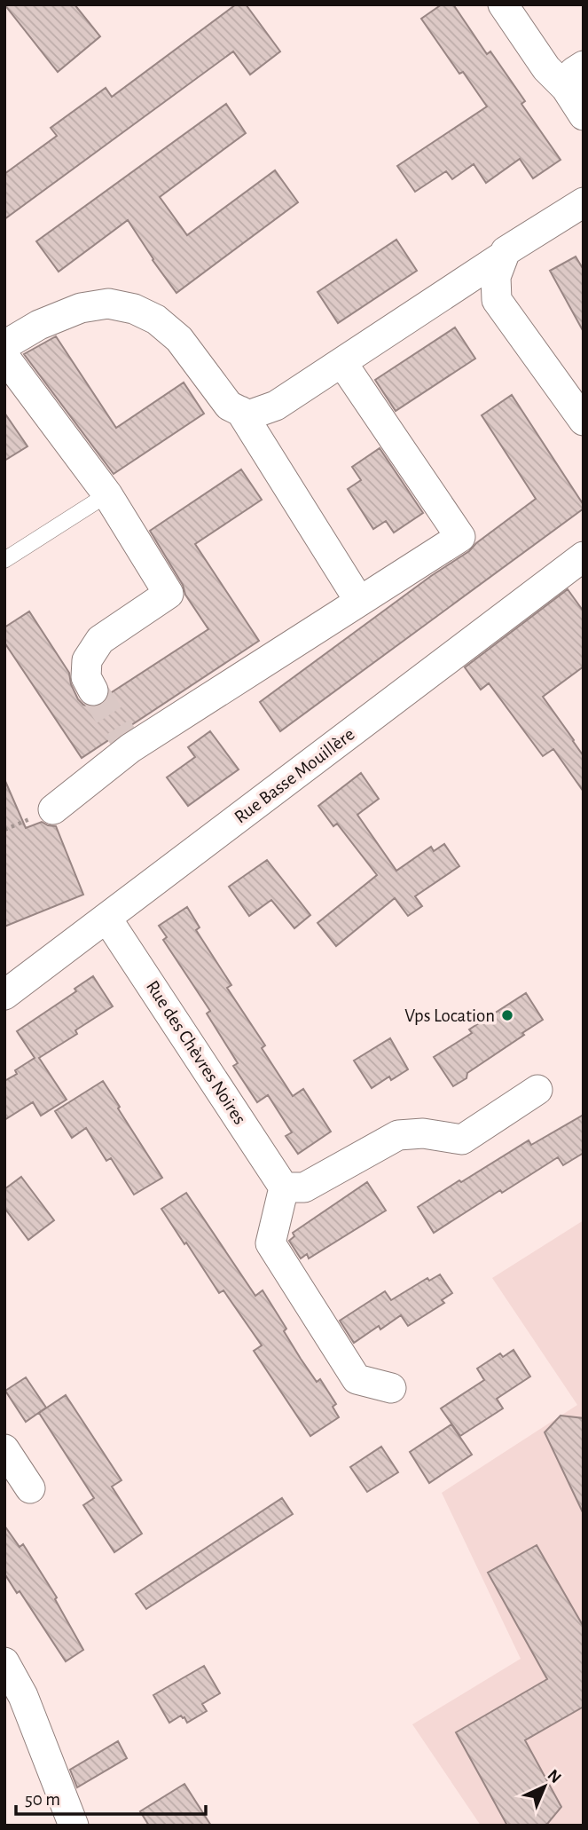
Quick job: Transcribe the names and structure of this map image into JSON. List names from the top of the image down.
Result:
{
  "streets": {
    "street": ["Rue Basse Mouillère", "Rue des Chèvres Noires"]
  },
  "crossings": [
    ["Rue Basse Mouillère", "Rue des Chèvres Noires"]
  ],
  "places": ["Vps Location"],
  "scale_bar": "50 m",
  "north": "top right"
}
